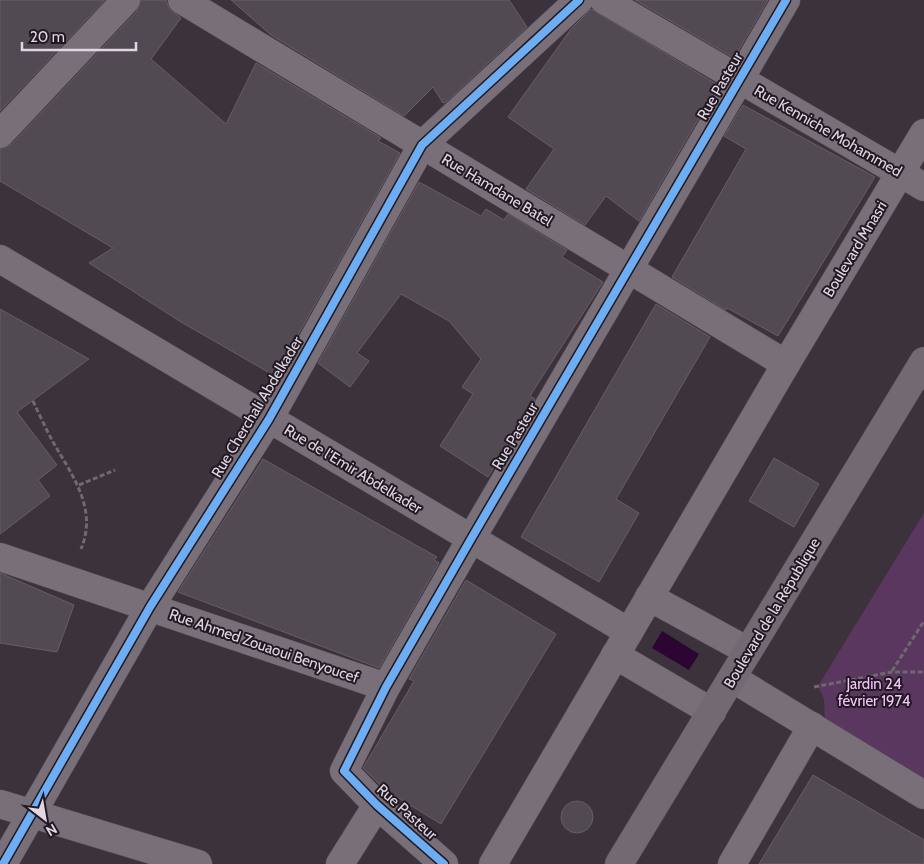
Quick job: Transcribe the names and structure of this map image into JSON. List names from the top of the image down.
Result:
{
  "streets": {
    "main road": ["Boulevard de la République"],
    "street": [
      "Rue Pasteur",
      "Rue Kenniche Mohammed",
      "Rue Hamdane Batel",
      "Boulevard Mnasri",
      "Rue Cherchali Abdelkader",
      "Rue de l'Emir Abdelkader",
      "Rue Ahmed Zouaoui Benyoucef"
    ]
  },
  "crossings": [
    ["Rue Pasteur", "Rue Kenniche Mohammed"],
    ["Rue Pasteur", "Rue Hamdane Batel"],
    ["Rue Pasteur", "Rue de l'Emir Abdelkader"],
    ["Rue Pasteur", "Rue Ahmed Zouaoui Benyoucef"],
    ["Rue Kenniche Mohammed", "Boulevard Mnasri"],
    ["Rue Hamdane Batel", "Boulevard Mnasri"],
    ["Rue Hamdane Batel", "Rue Cherchali Abdelkader"],
    ["Boulevard Mnasri", "Rue de l'Emir Abdelkader"],
    ["Rue Cherchali Abdelkader", "Rue de l'Emir Abdelkader"],
    ["Rue Cherchali Abdelkader", "Rue Ahmed Zouaoui Benyoucef"]
  ],
  "parks": ["Jardin 24 février 1974"],
  "scale_bar": "20 m",
  "north": "bottom right"
}
